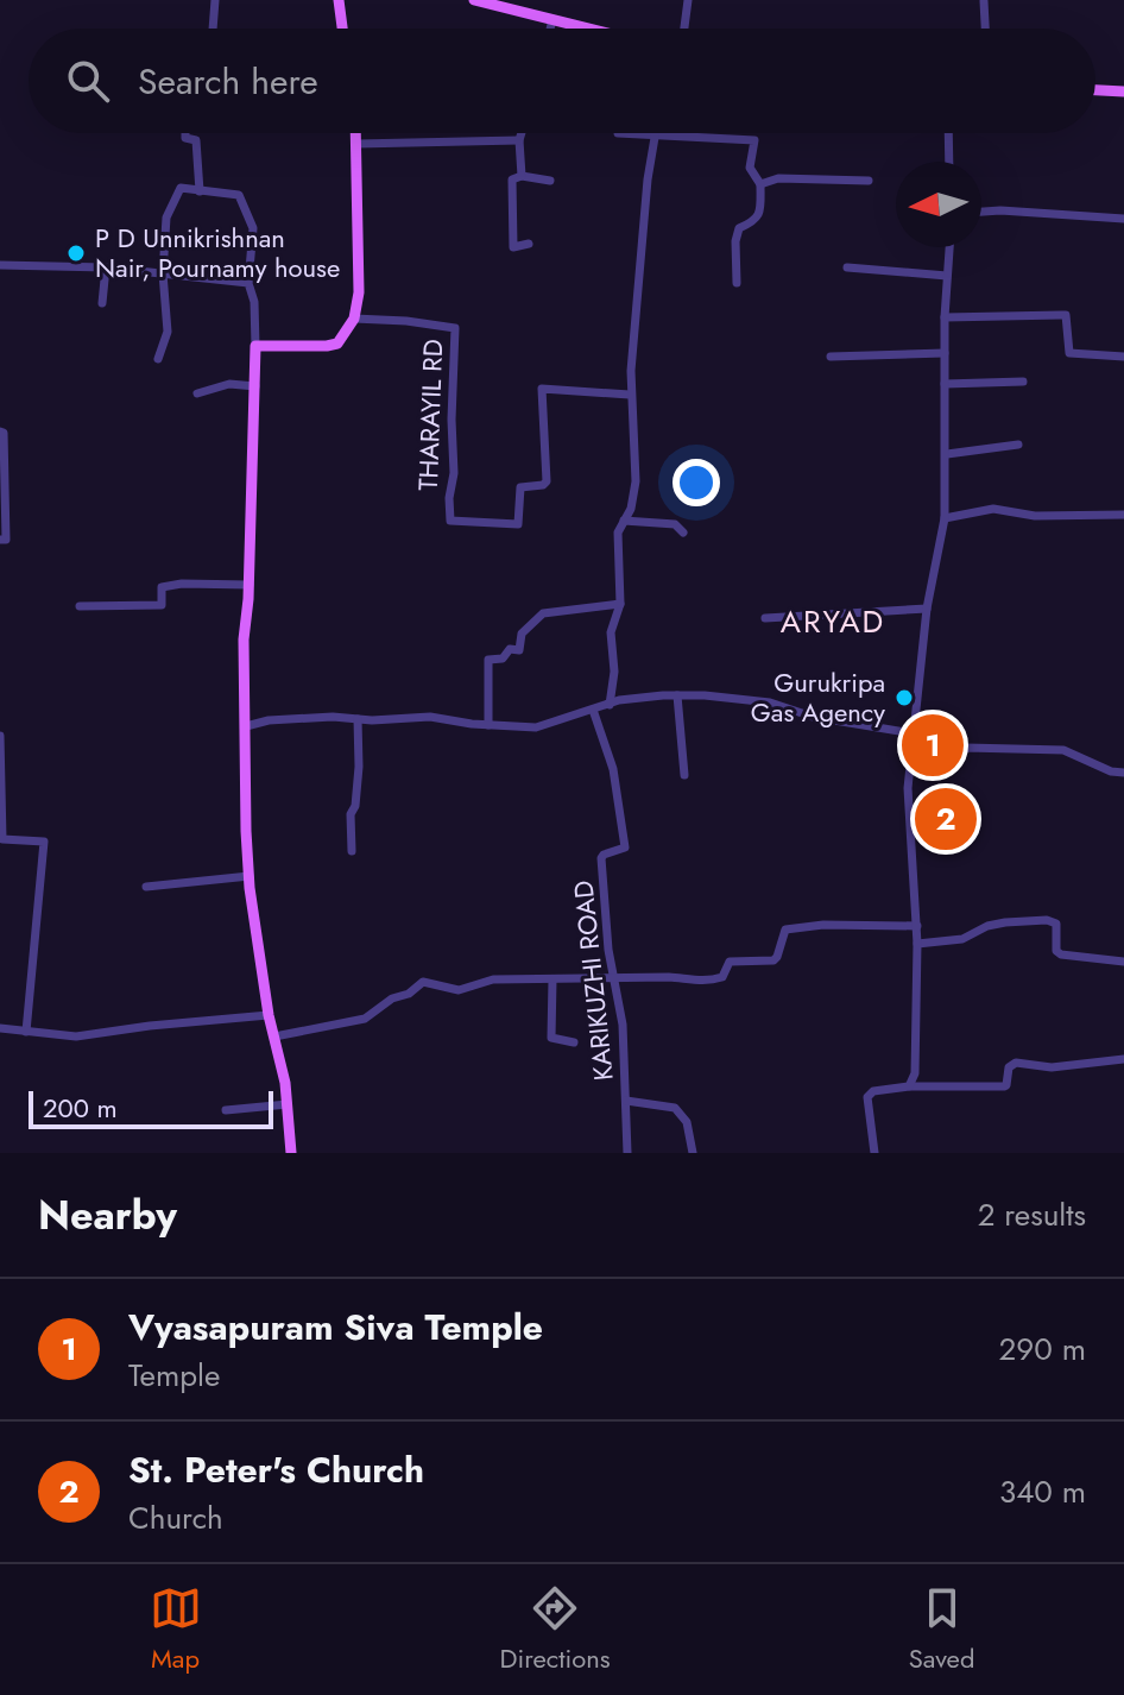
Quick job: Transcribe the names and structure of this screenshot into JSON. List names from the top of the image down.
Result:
{
  "streets": {
    "street": ["THARAYIL RD", "KARIKUZHI ROAD"]
  },
  "districts": ["ARYAD"],
  "places": ["P D Unnikrishnan Nair, Pournamy house", "Gurukripa Gas Agency"],
  "scale_bar": "200 m",
  "north": "left",
  "page": {
    "search": "Search here",
    "pins": ["1", "2"],
    "scale": "200 m",
    "heading": ["Nearby", "2 results"],
    "list": [
      {
        "mark": "1",
        "name": "Vyasapuram Siva Temple",
        "note": "Temple",
        "value": "290 m"
      },
      {
        "mark": "2",
        "name": "St. Peter's Church",
        "note": "Church",
        "value": "340 m"
      }
    ],
    "nav": ["Map", "Directions", "Saved"]
  }
}
